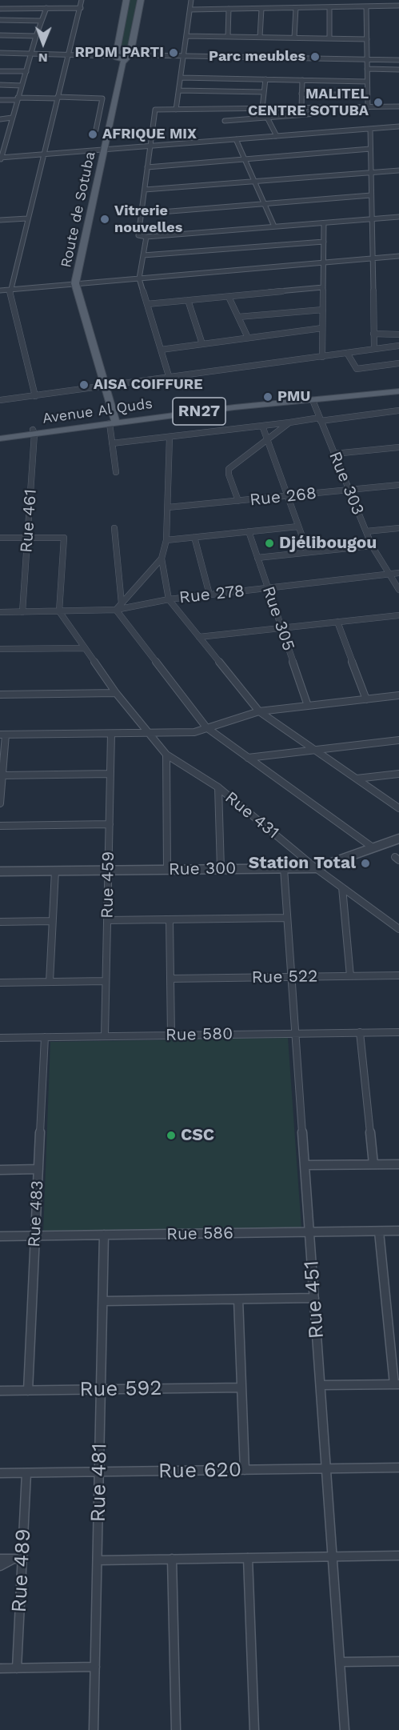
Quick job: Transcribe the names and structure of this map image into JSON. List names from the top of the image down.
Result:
{
  "streets": {
    "main road": ["Route de Sotuba", "Avenue Al Quds", "RN27"],
    "street": [
      "Rue 303",
      "Rue 268",
      "Rue 461",
      "Rue 278",
      "Rue 305",
      "Rue 431",
      "Rue 300",
      "Rue 459",
      "Rue 522",
      "Rue 580",
      "Rue 483",
      "Rue 586",
      "Rue 451",
      "Rue 592",
      "Rue 620",
      "Rue 481",
      "Rue 489"
    ]
  },
  "crossings": [
    ["Route de Sotuba", "Avenue Al Quds"],
    ["Avenue Al Quds", "Rue 303"],
    ["Avenue Al Quds", "Rue 461"],
    ["Rue 303", "Rue 268"],
    ["Rue 303", "Rue 278"],
    ["Rue 278", "Rue 305"],
    ["Rue 431", "Rue 300"],
    ["Rue 300", "Rue 459"],
    ["Rue 300", "Rue 451"],
    ["Rue 459", "Rue 580"],
    ["Rue 522", "Rue 451"],
    ["Rue 580", "Rue 483"],
    ["Rue 580", "Rue 451"],
    ["Rue 483", "Rue 586"],
    ["Rue 483", "Rue 592"],
    ["Rue 586", "Rue 451"],
    ["Rue 586", "Rue 481"],
    ["Rue 451", "Rue 620"],
    ["Rue 592", "Rue 481"],
    ["Rue 620", "Rue 481"],
    ["Rue 620", "Rue 489"]
  ],
  "places": [
    "RPDM PARTI",
    "Parc meubles",
    "MALITEL CENTRE SOTUBA",
    "AFRIQUE MIX",
    "Vitrerie nouvelles",
    "AISA COIFFURE",
    "PMU",
    "Djélibougou",
    "Station Total",
    "CSC"
  ],
  "north": "bottom"
}
